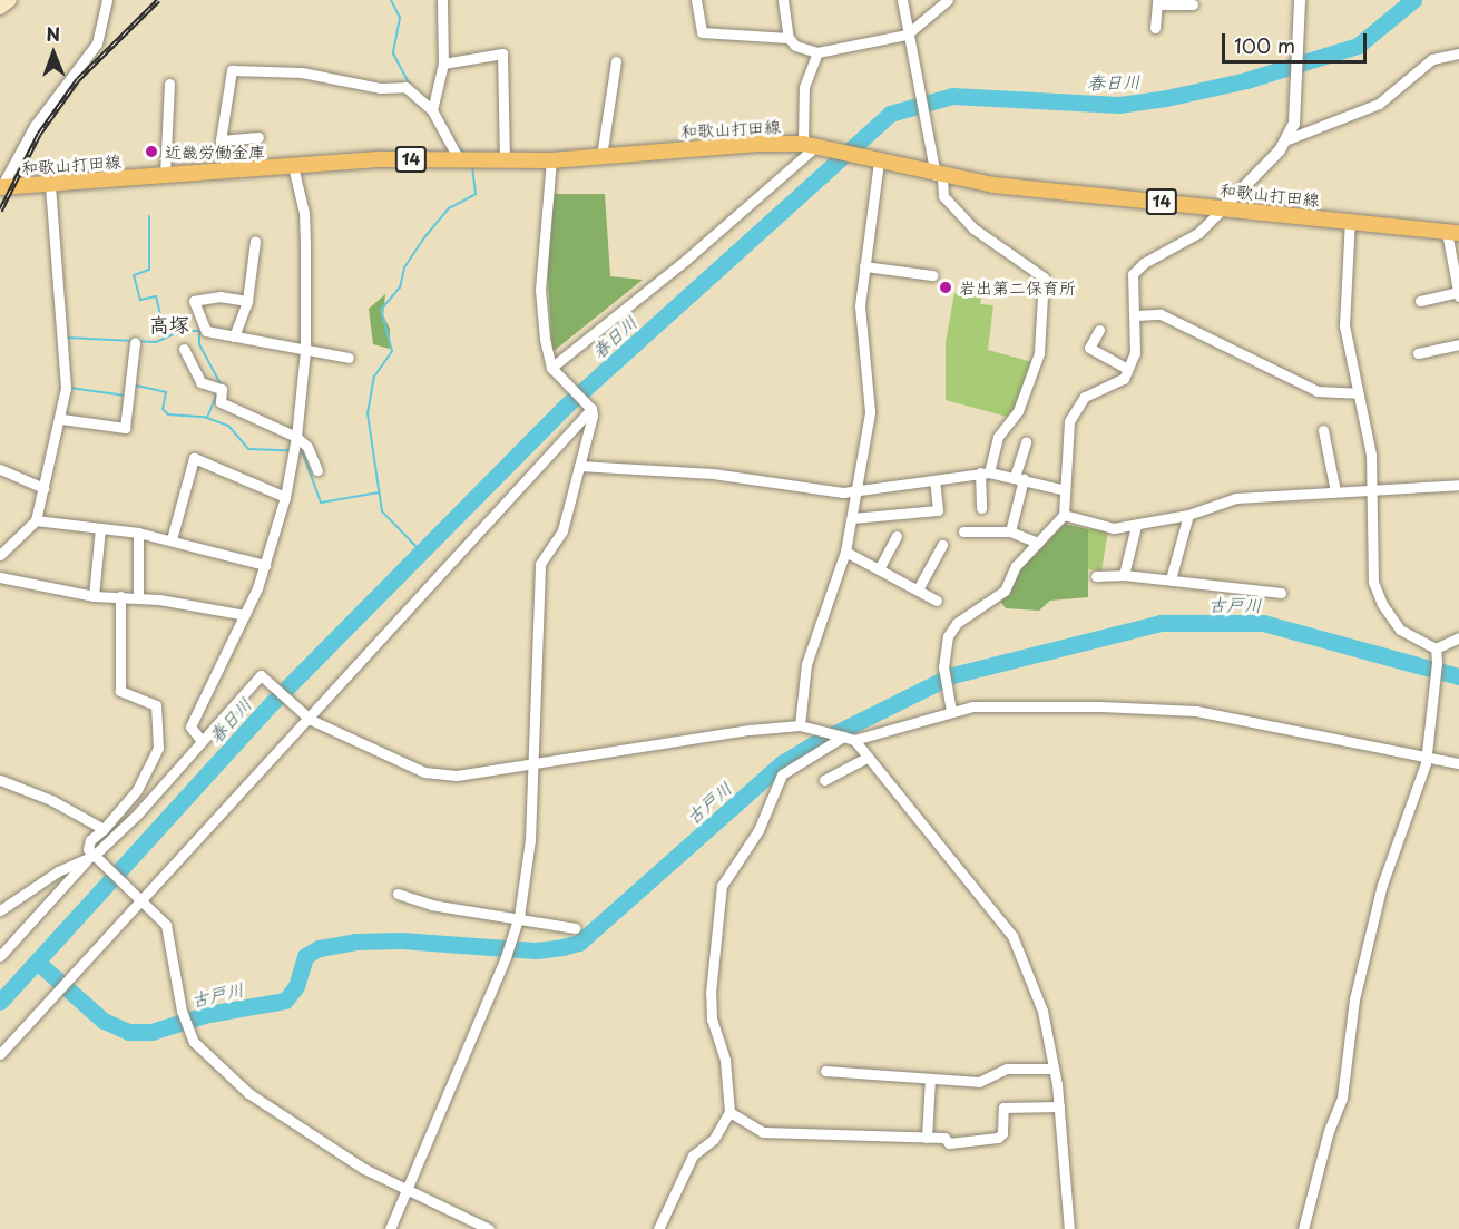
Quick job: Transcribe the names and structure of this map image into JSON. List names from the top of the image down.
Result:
{
  "streets": {
    "main road": ["和歌山打田線", "14"]
  },
  "districts": ["高塚"],
  "water": ["春日川", "古戸川"],
  "places": ["近畿労働金庫", "岩出第二保育所"],
  "scale_bar": "100 m",
  "north": "top"
}
